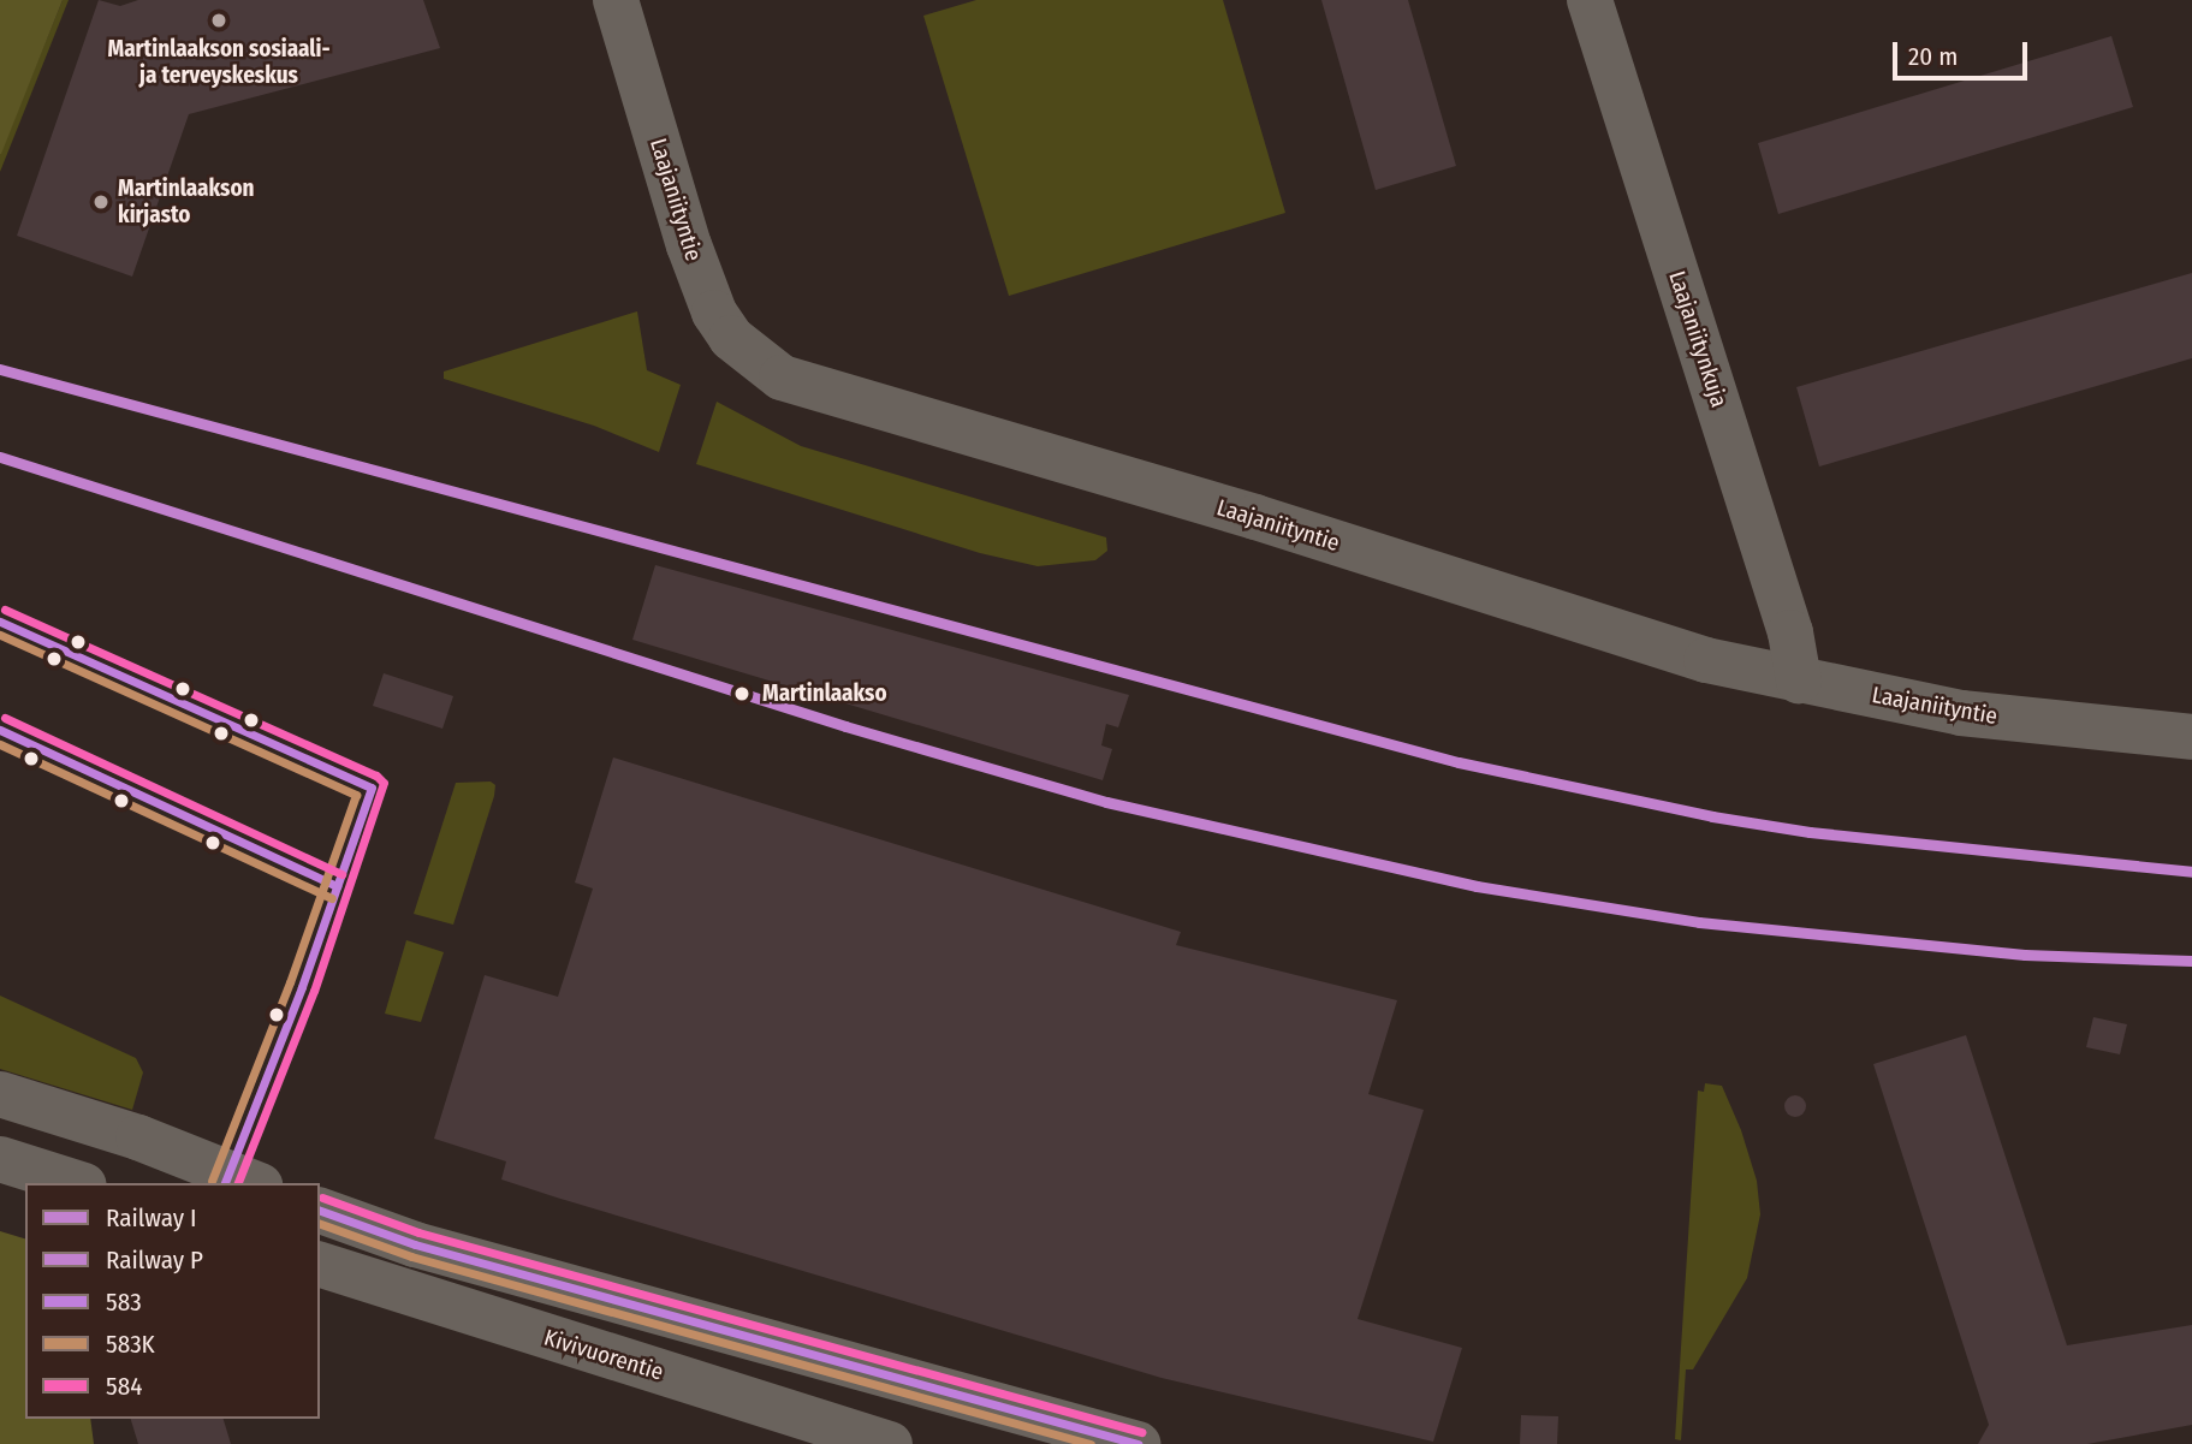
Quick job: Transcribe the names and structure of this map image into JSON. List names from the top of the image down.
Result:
{
  "streets": {
    "street": ["Laajaniityntie", "Laajaniitynkuja", "Kivivuorentie"]
  },
  "crossings": [
    ["Laajaniityntie", "Laajaniitynkuja"]
  ],
  "places": ["Martinlaakson sosiaali- ja terveyskeskus", "Martinlaakson kirjasto", "Martinlaakso"],
  "lines": [
    "rail line P",
    "rail line I",
    "transit line 584",
    "transit line 583",
    "transit line 583K"
  ],
  "legend": [
    "Railway I",
    "Railway P",
    "583",
    "583K",
    "584"
  ],
  "scale_bar": "20 m"
}
